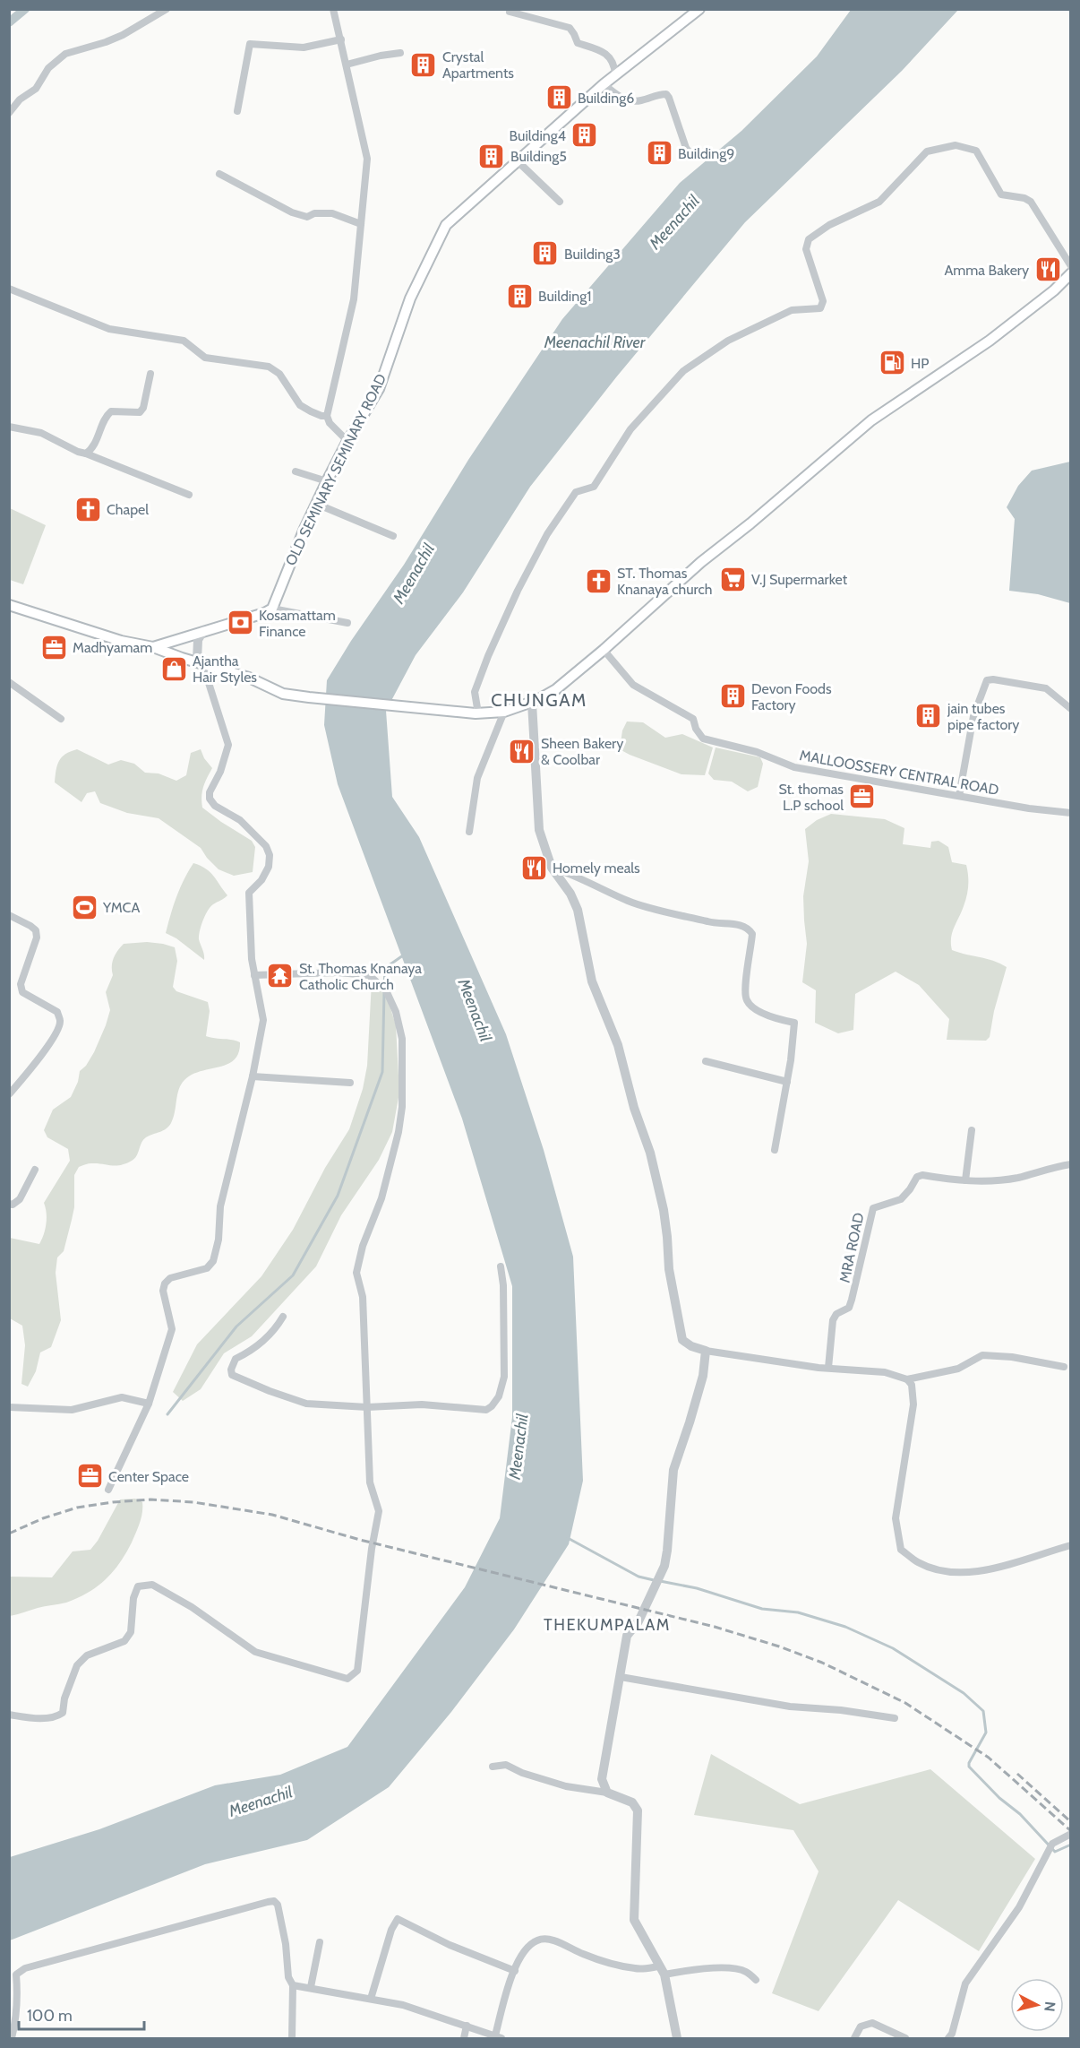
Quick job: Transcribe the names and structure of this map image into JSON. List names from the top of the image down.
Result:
{
  "streets": {
    "main road": ["OLD SEMINARY SEMINARY ROAD"],
    "street": ["MALLOOSSERY CENTRAL ROAD", "MRA ROAD"]
  },
  "districts": ["CHUNGAM", "THEKUMPALAM"],
  "water": ["Meenachil", "Meenachil River"],
  "places": {
    "building": [
      "Crystal Apartments",
      "Building6",
      "Building4",
      "Building9",
      "Building5",
      "Building3",
      "Building1",
      "Devon Foods Factory",
      "jain tubes pipe factory"
    ],
    "restaurant": ["Amma Bakery", "Sheen Bakery & Coolbar", "Homely meals"],
    "fuel station": ["HP"],
    "church": ["Chapel", "ST. Thomas Knanaya church"],
    "supermarket": ["V.J Supermarket"],
    "bank": ["Kosamattam Finance"],
    "office": ["Madhyamam", "St. thomas L.P school", "Center Space"],
    "shop": ["Ajantha Hair Styles"],
    "sports": ["YMCA"],
    "temple": ["St. Thomas Knanaya Catholic Church"]
  },
  "scale_bar": "100 m",
  "north": "right"
}
